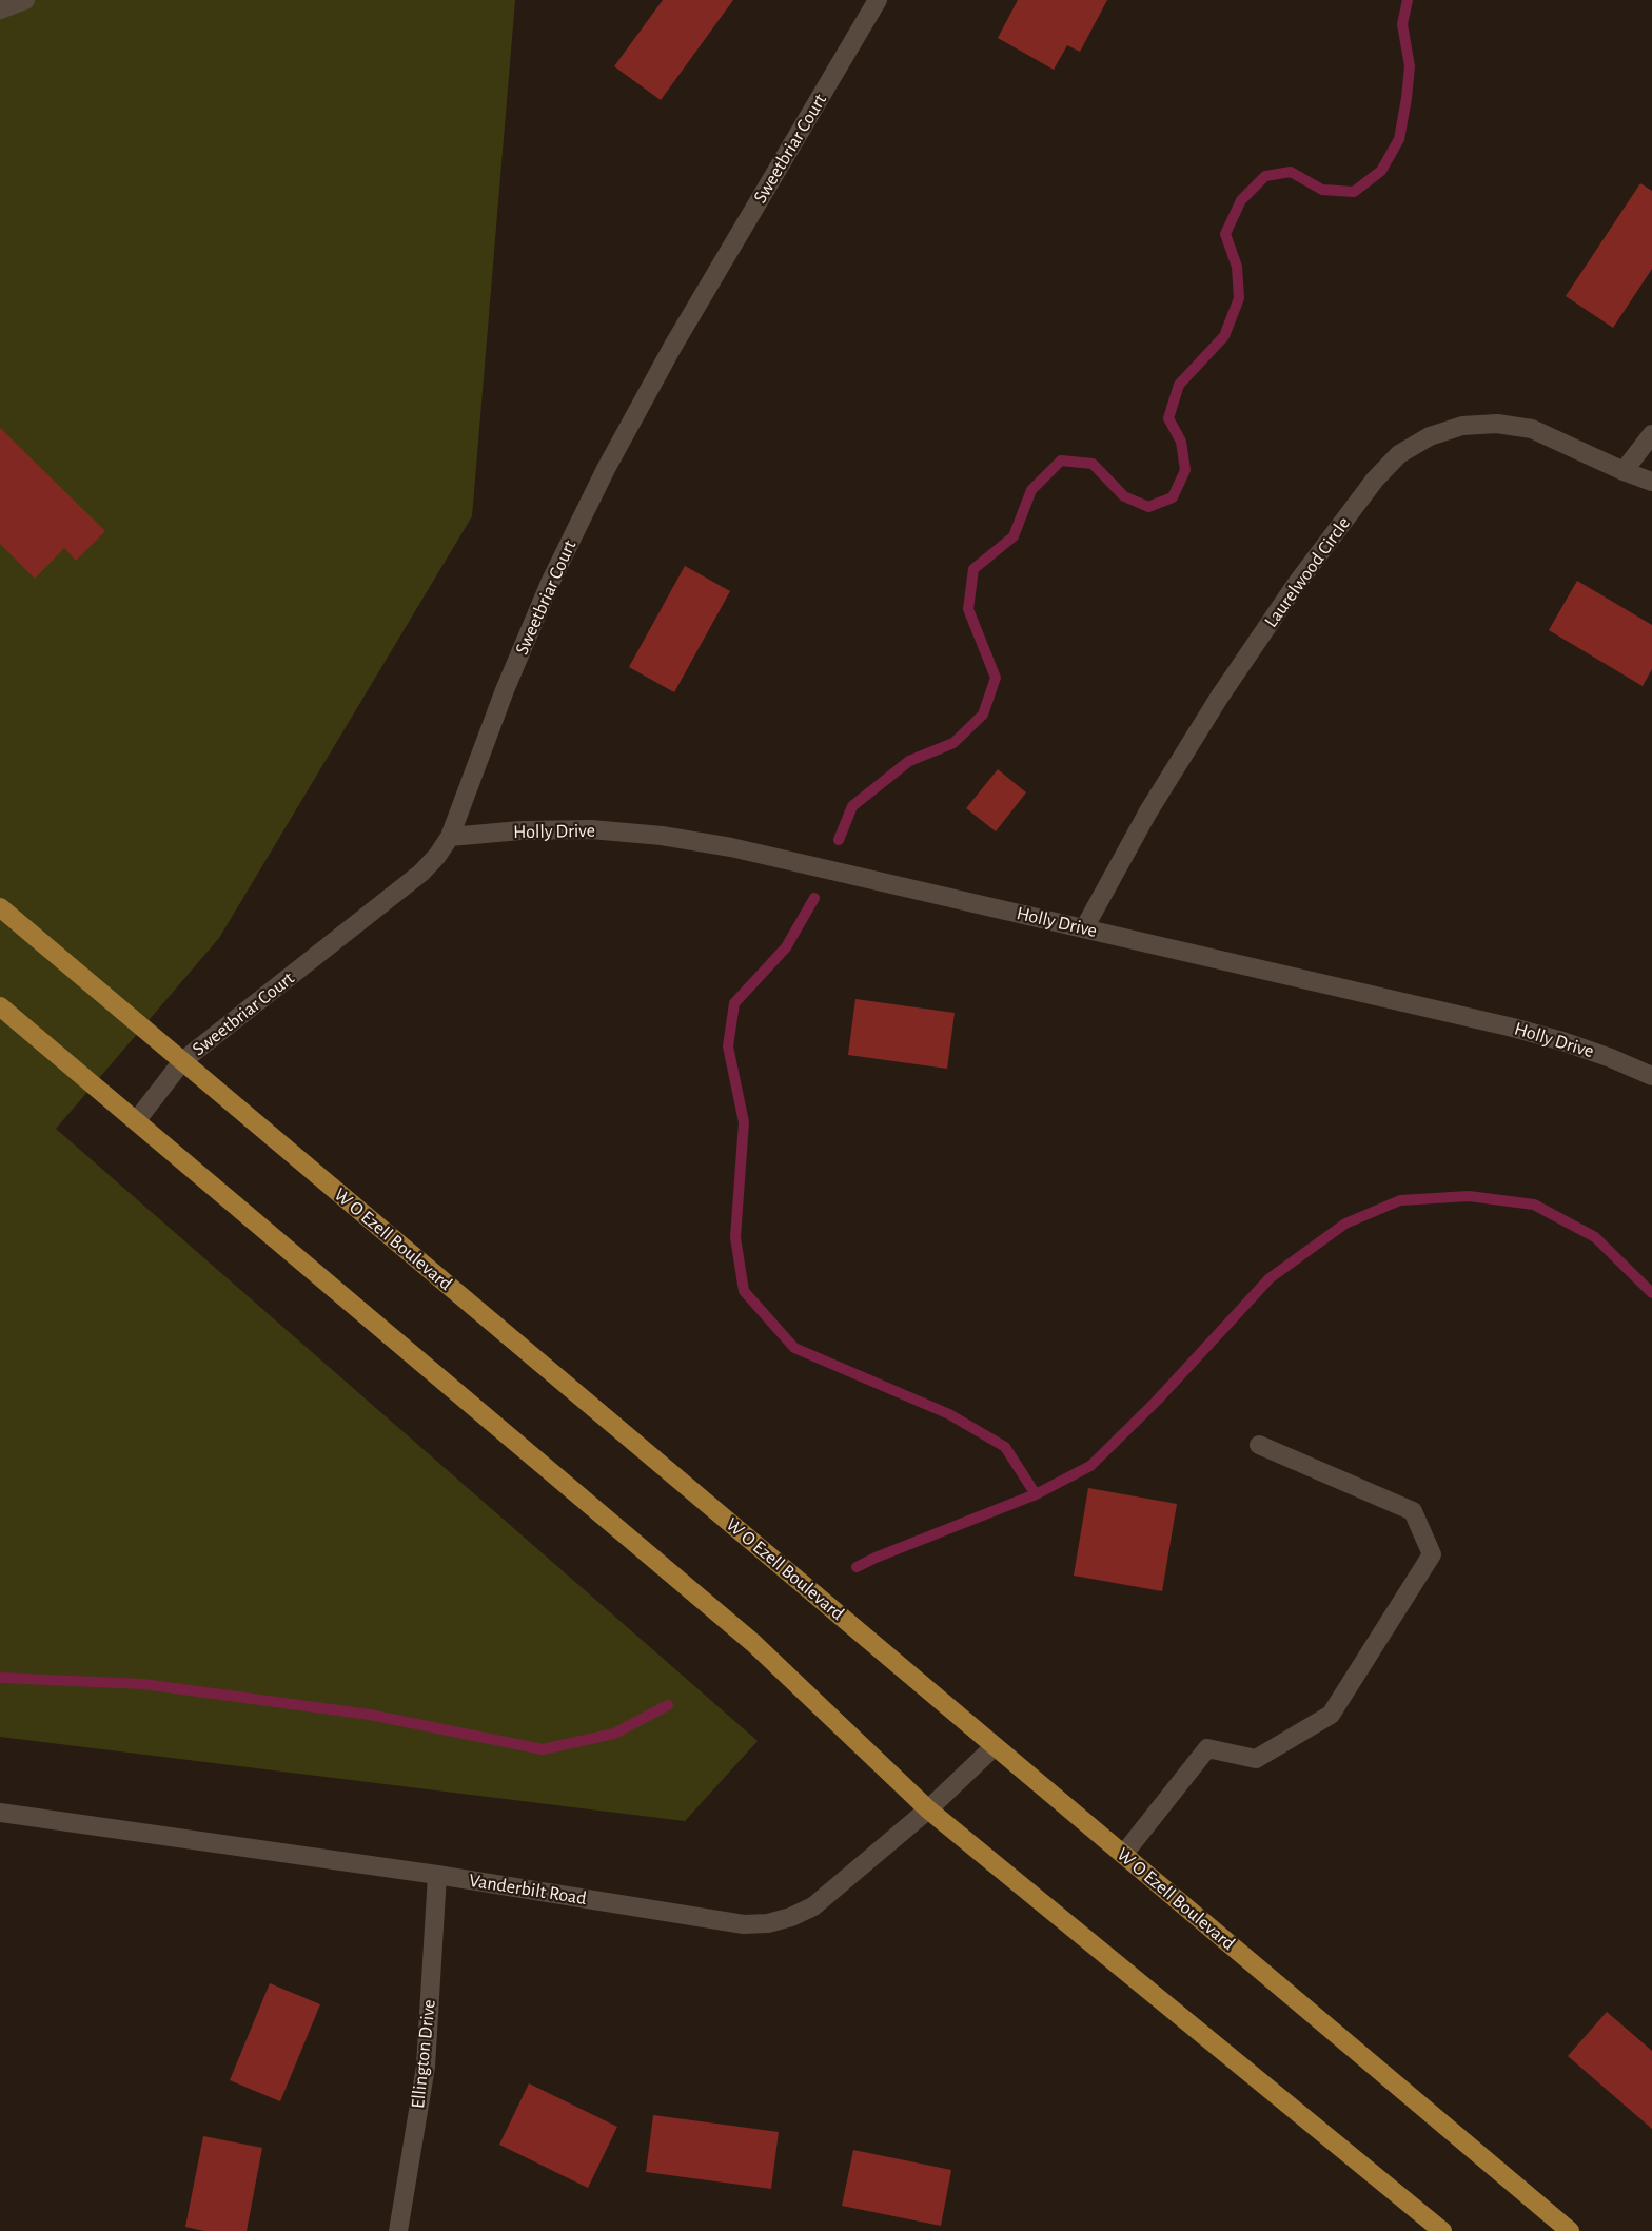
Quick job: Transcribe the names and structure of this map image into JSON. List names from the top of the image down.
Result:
{
  "streets": {
    "main road": ["W O Ezell Boulevard"],
    "street": [
      "Sweetbriar Court",
      "Laurelwood Circle",
      "Holly Drive",
      "Vanderbilt Road",
      "Ellington Drive"
    ]
  },
  "crossings": [
    ["Sweetbriar Court", "Holly Drive"],
    ["Sweetbriar Court", "W O Ezell Boulevard"],
    ["Laurelwood Circle", "Holly Drive"],
    ["W O Ezell Boulevard", "Vanderbilt Road"],
    ["Vanderbilt Road", "Ellington Drive"]
  ]
}
